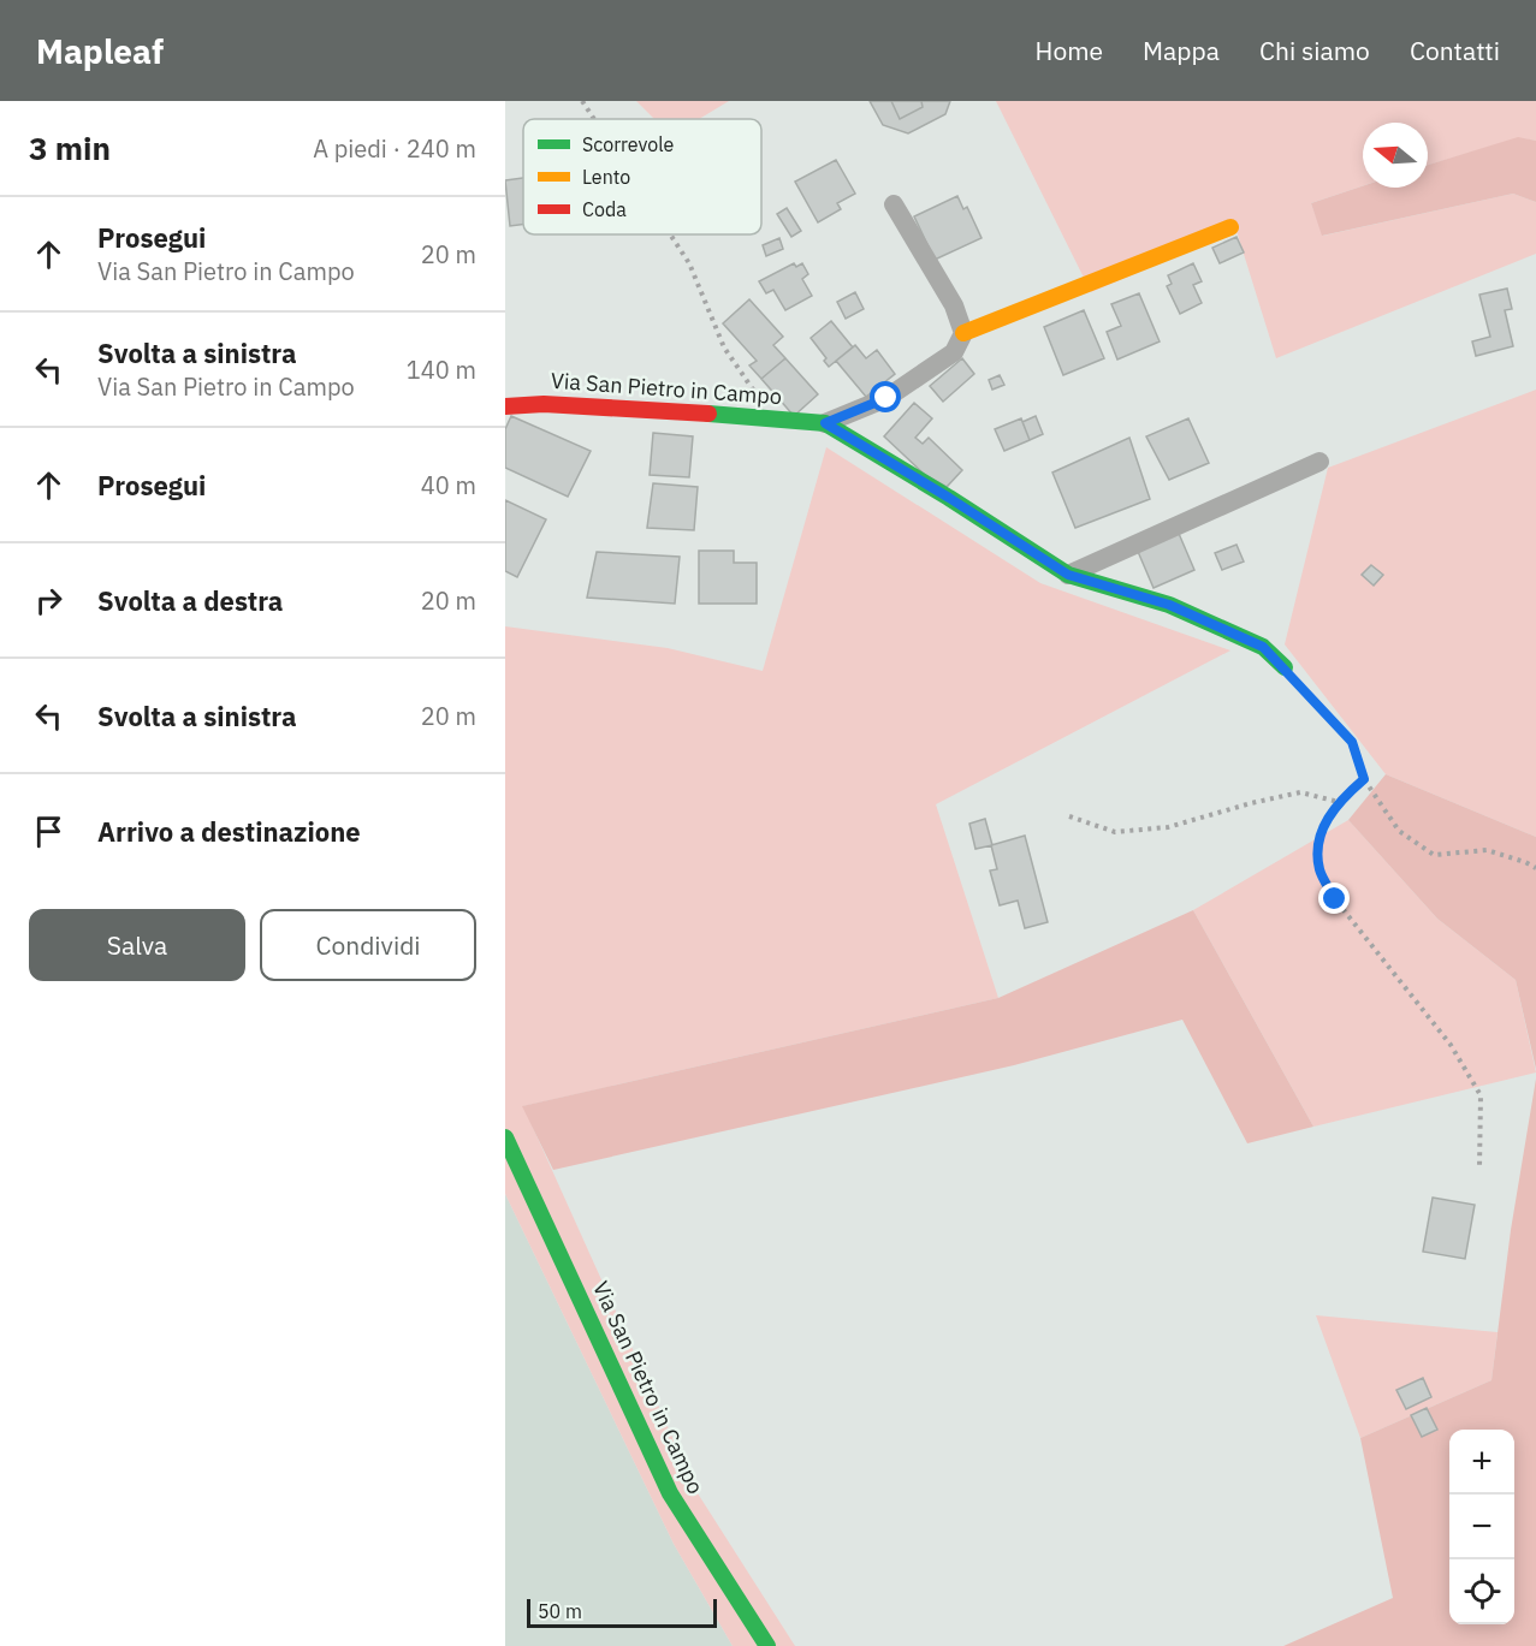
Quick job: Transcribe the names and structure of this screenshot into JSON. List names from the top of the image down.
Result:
{
  "streets": {
    "street": ["Via San Pietro in Campo"]
  },
  "legend": ["Scorrevole", "Lento", "Coda"],
  "scale_bar": "50 m",
  "north": "left",
  "page": {
    "header": "Mapleaf",
    "nav": [
      "Home",
      "Mappa",
      "Chi siamo",
      "Contatti"
    ],
    "heading": ["3 min", "A piedi · 240 m"],
    "list": [
      ["Prosegui", "Via San Pietro in Campo", "20 m"],
      ["Svolta a sinistra", "Via San Pietro in Campo", "140 m"],
      ["Prosegui", "40 m"],
      ["Svolta a destra", "20 m"],
      ["Svolta a sinistra", "20 m"],
      "Arrivo a destinazione"
    ],
    "buttons": ["Salva", "Condividi"],
    "map_buttons": ["+", "−"],
    "scale": "50 m"
  }
}
